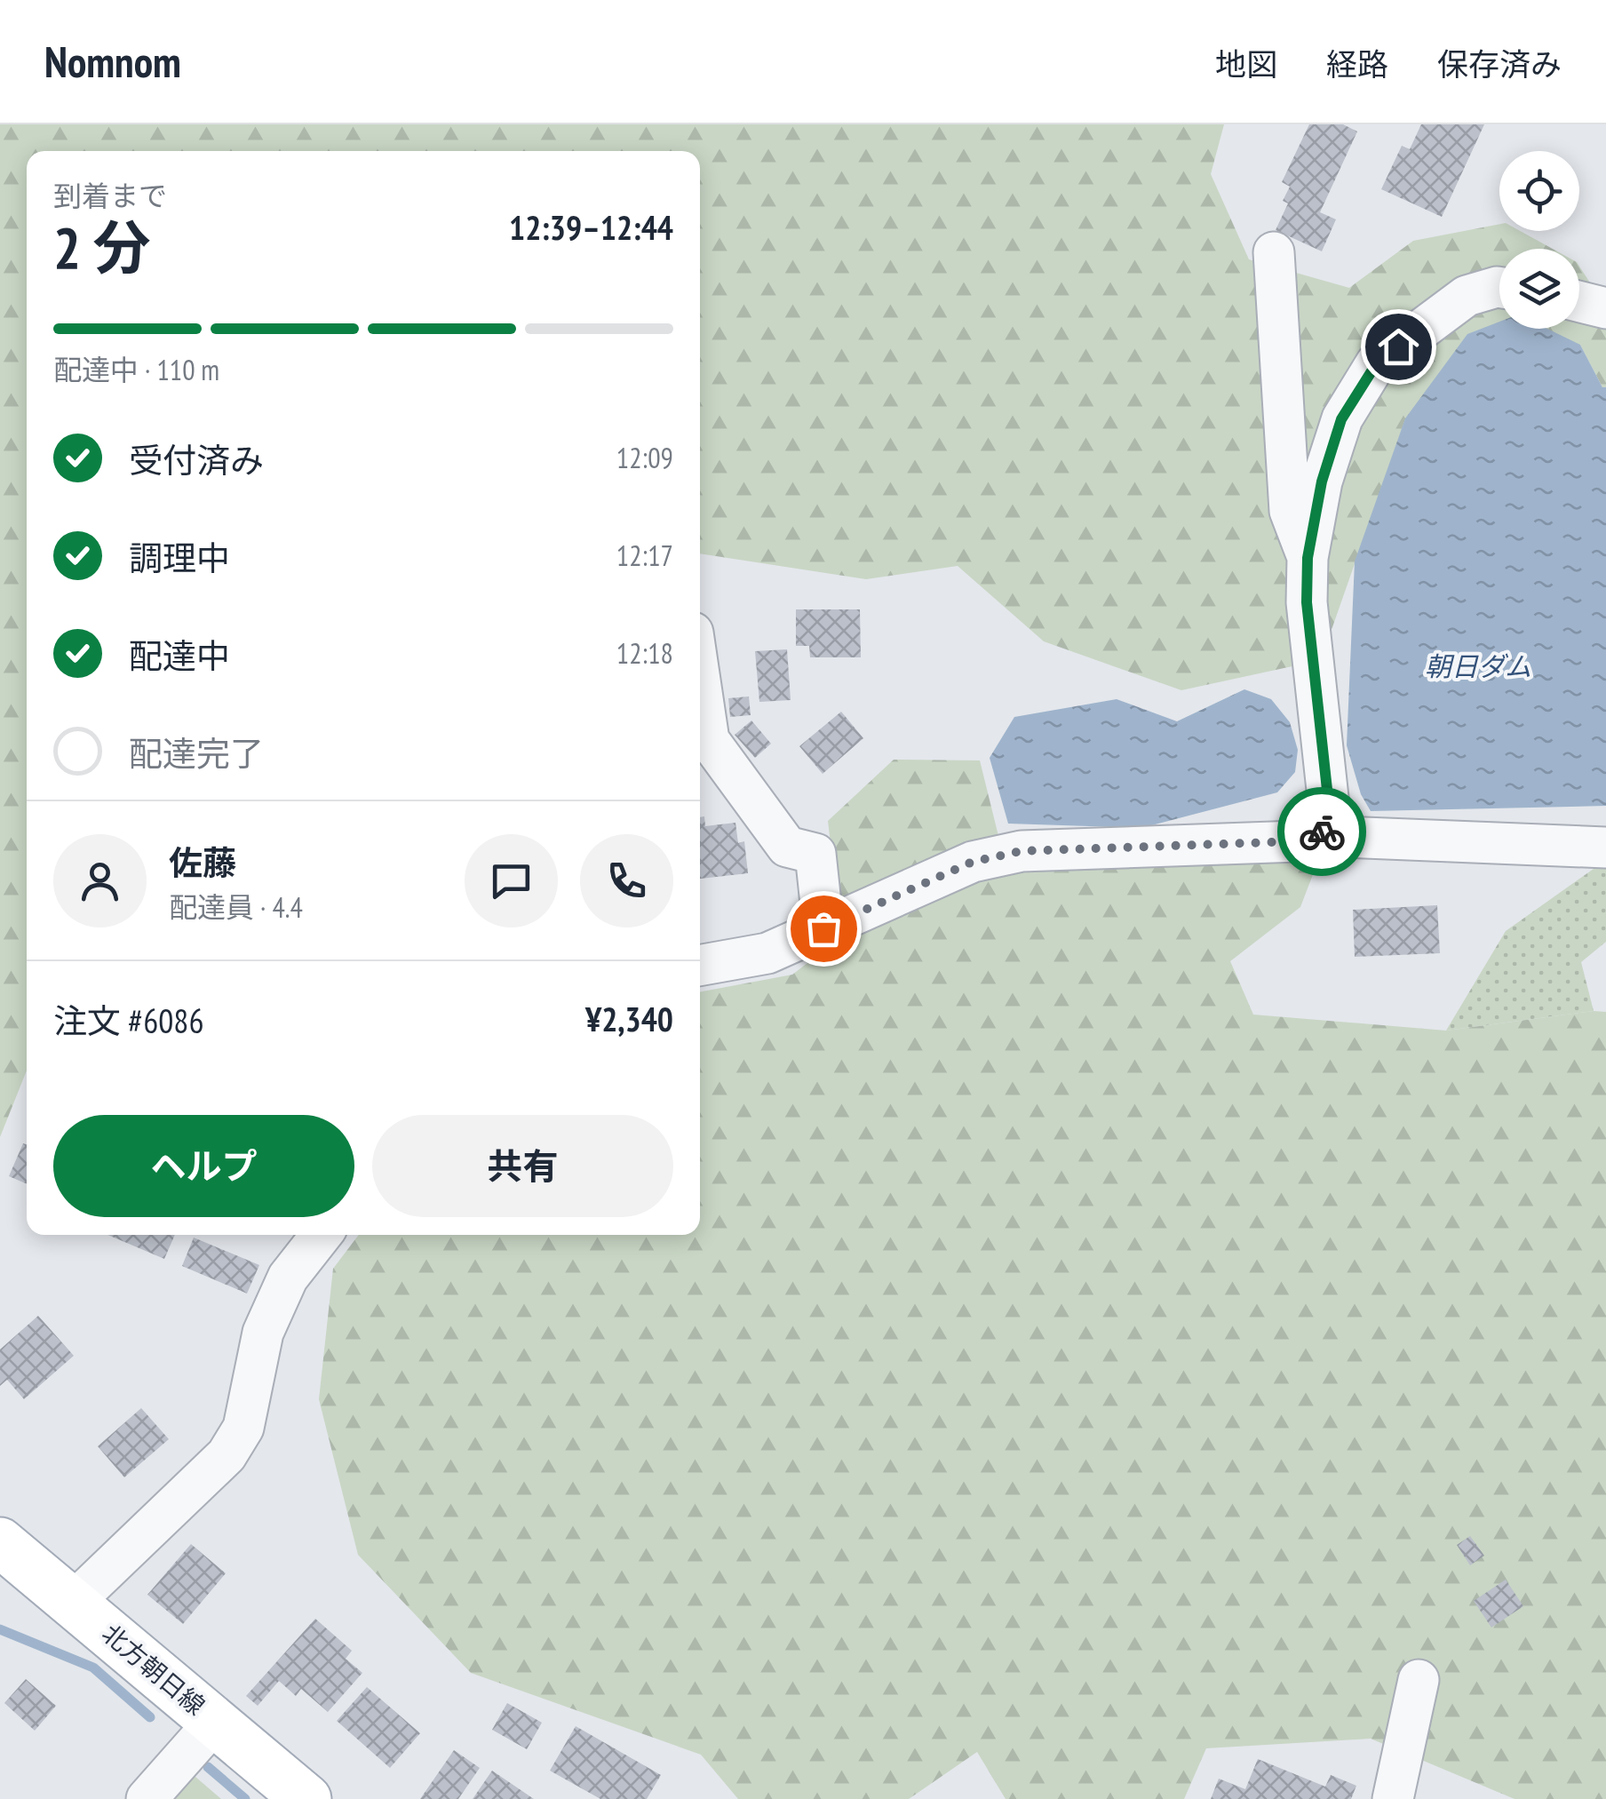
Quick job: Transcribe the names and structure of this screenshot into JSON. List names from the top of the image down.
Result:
{
  "streets": {
    "main road": ["北方朝日線"]
  },
  "water": ["朝日ダム"],
  "page": {
    "header": "Nomnom",
    "nav": ["地図", "経路", "保存済み"],
    "heading": ["2 分", "到着まで", "12:39–12:44"],
    "panel": [
      "佐藤",
      "配達員 · 4.4",
      "注文 #6086",
      "¥2,340"
    ],
    "bar": "配達中 · 110 m",
    "list": [
      ["受付済み", "12:09"],
      ["調理中", "12:17"],
      ["配達中", "12:18"],
      "配達完了"
    ],
    "buttons": ["ヘルプ", "共有"]
  }
}
